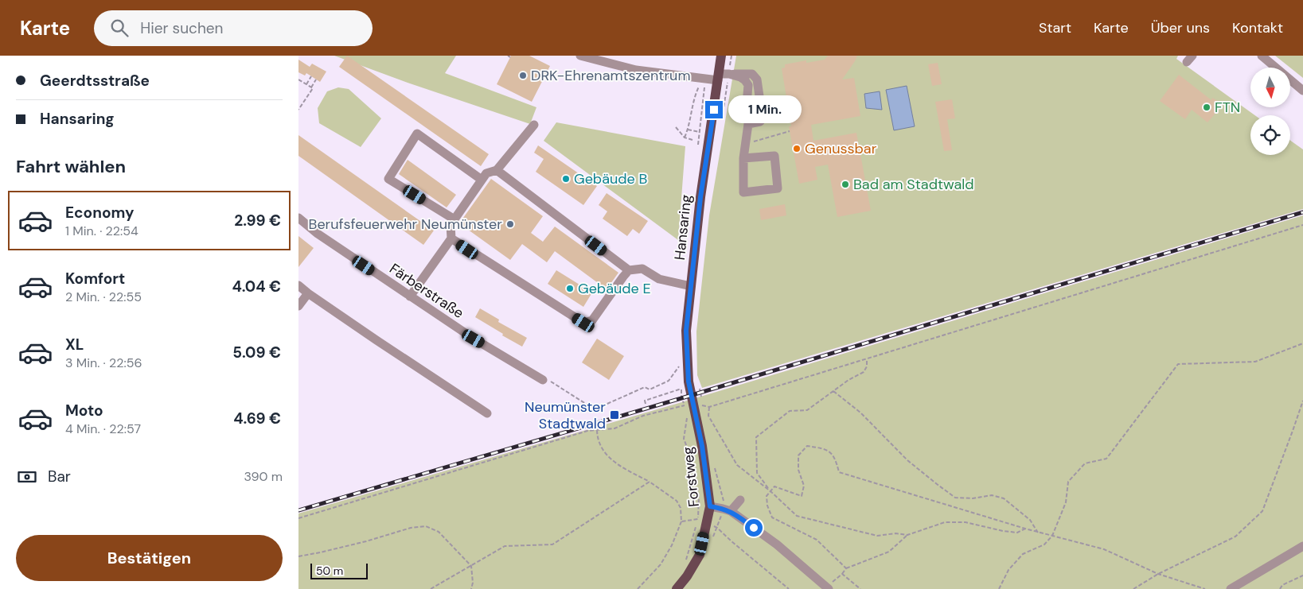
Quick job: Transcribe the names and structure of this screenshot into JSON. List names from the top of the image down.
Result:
{
  "streets": {
    "main road": ["Hansaring", "Forstweg"],
    "street": ["Färberstraße"]
  },
  "crossings": [
    ["Hansaring", "Forstweg"]
  ],
  "places": {
    "other": [
      "DRK-Ehrenamtszentrum",
      "FTN",
      "Genussbar",
      "Gebäude B",
      "Bad am Stadtwald",
      "Berufsfeuerwehr Neumünster",
      "Gebäude E"
    ],
    "transit": ["Neumünster Stadtwald"]
  },
  "scale_bar": "50 m",
  "north": "bottom",
  "page": {
    "header": "Karte",
    "search": "Hier suchen",
    "nav": [
      "Start",
      "Karte",
      "Über uns",
      "Kontakt"
    ],
    "banner": ["Geerdtsstraße", "Hansaring"],
    "bubble": "1 Min.",
    "heading": "Fahrt wählen",
    "list": [
      {
        "name": "Economy",
        "note": "1 Min. · 22:54",
        "value": "2.99 €"
      },
      {
        "name": "Komfort",
        "note": "2 Min. · 22:55",
        "value": "4.04 €"
      },
      {
        "name": "XL",
        "note": "3 Min. · 22:56",
        "value": "5.09 €"
      },
      {
        "name": "Moto",
        "note": "4 Min. · 22:57",
        "value": "4.69 €"
      }
    ],
    "pay": ["Bar", "390 m"],
    "buttons": "Bestätigen",
    "scale": "50 m"
  }
}
